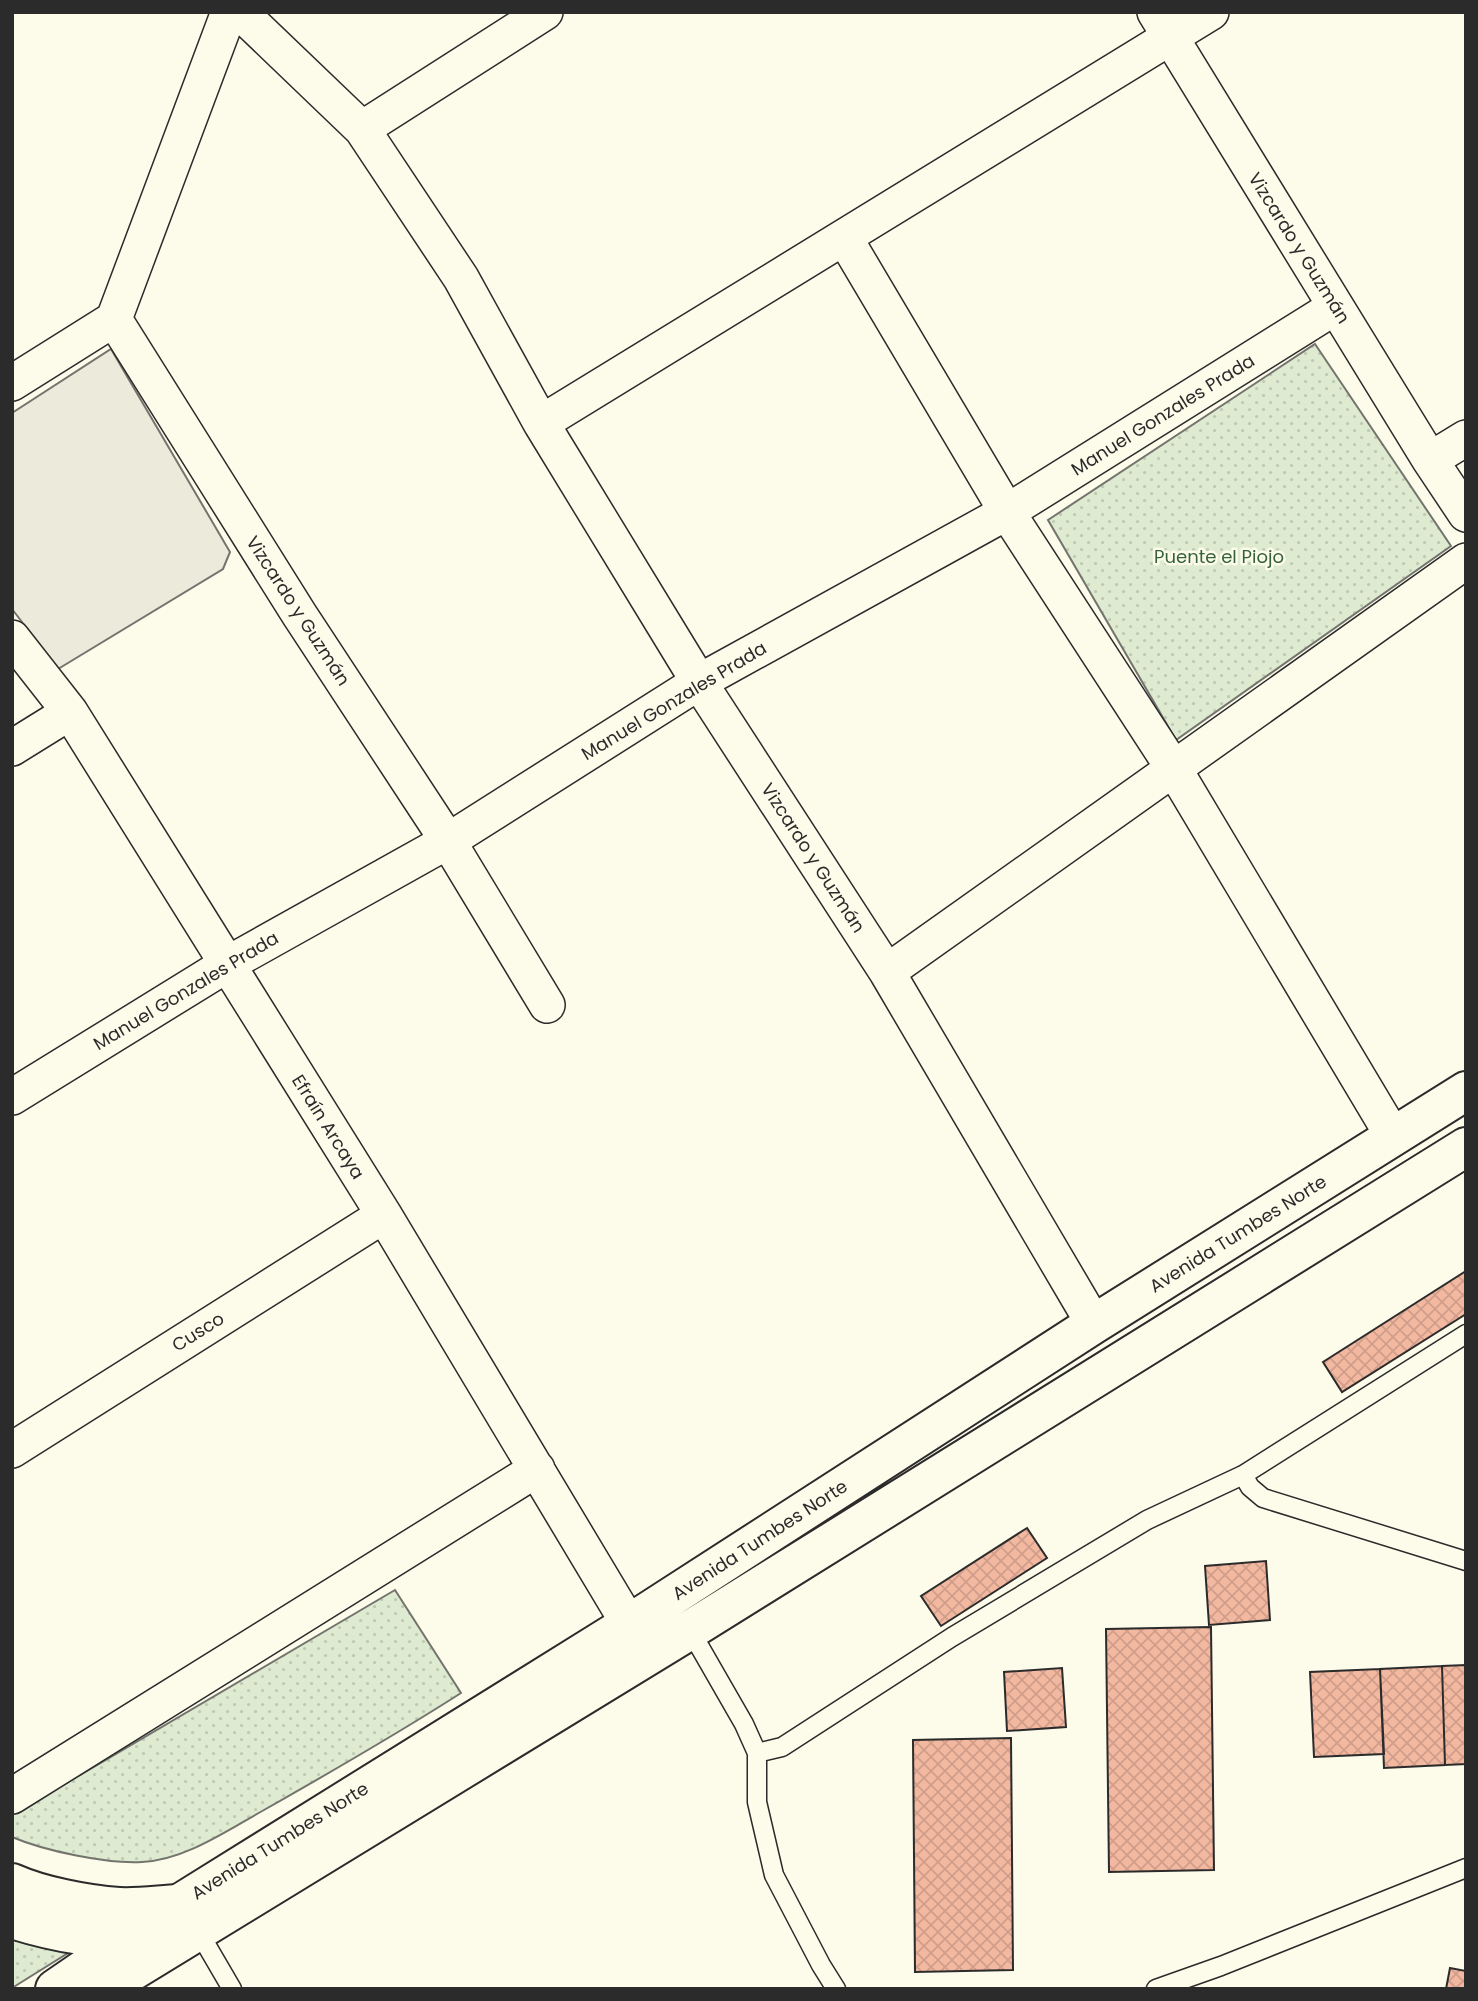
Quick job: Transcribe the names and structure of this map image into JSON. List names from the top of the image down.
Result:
{
  "streets": {
    "main road": ["Avenida Tumbes Norte"],
    "street": [
      "Vizcardo y Guzmán",
      "Manuel Gonzales Prada",
      "Efraín Arcaya",
      "Cusco"
    ]
  },
  "crossings": [
    ["Vizcardo y Guzmán", "Manuel Gonzales Prada"],
    ["Vizcardo y Guzmán", "Avenida Tumbes Norte"],
    ["Manuel Gonzales Prada", "Efraín Arcaya"],
    ["Efraín Arcaya", "Avenida Tumbes Norte"],
    ["Efraín Arcaya", "Cusco"]
  ],
  "parks": ["Puente el Piojo"]
}
